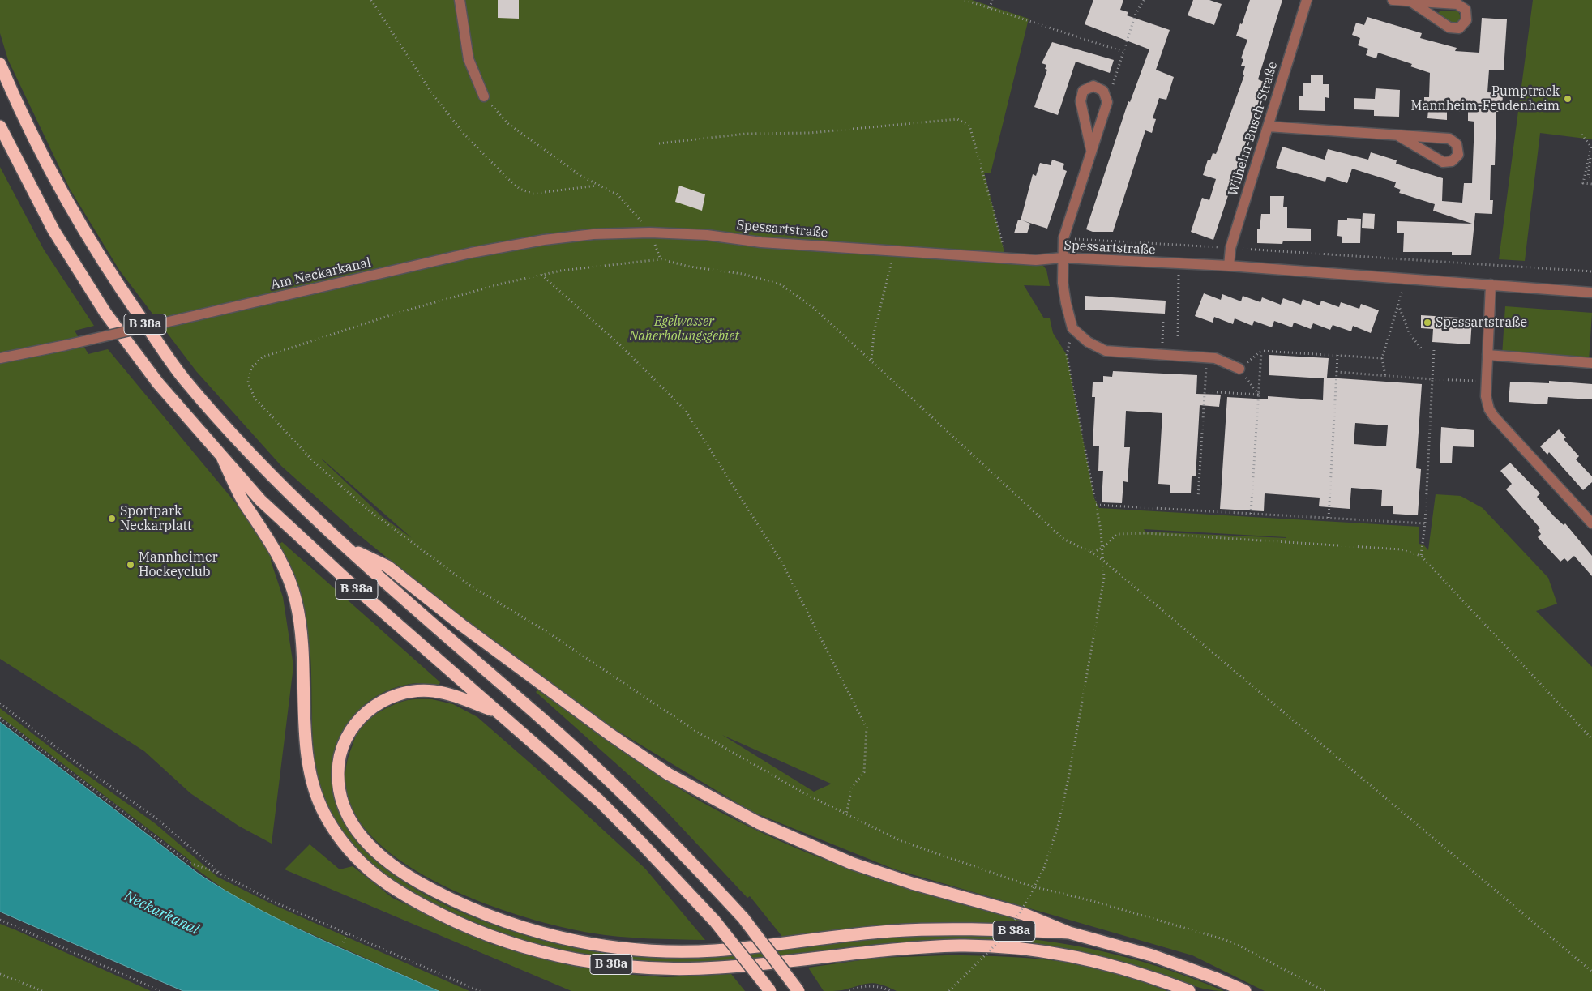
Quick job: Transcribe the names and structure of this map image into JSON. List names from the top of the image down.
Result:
{
  "streets": {
    "highway": ["B 38a"],
    "street": ["Wilhelm-Busch-Straße", "Spessartstraße", "Am Neckarkanal"]
  },
  "crossings": [
    ["Wilhelm-Busch-Straße", "Spessartstraße"],
    ["Spessartstraße", "Am Neckarkanal"]
  ],
  "water": ["Neckarkanal"],
  "parks": ["Egelwasser Naherholungsgebiet"],
  "places": [
    "Pumptrack Mannheim-Feudenheim",
    "Spessartstraße",
    "Sportpark Neckarplatt",
    "Mannheimer Hockeyclub"
  ]
}
